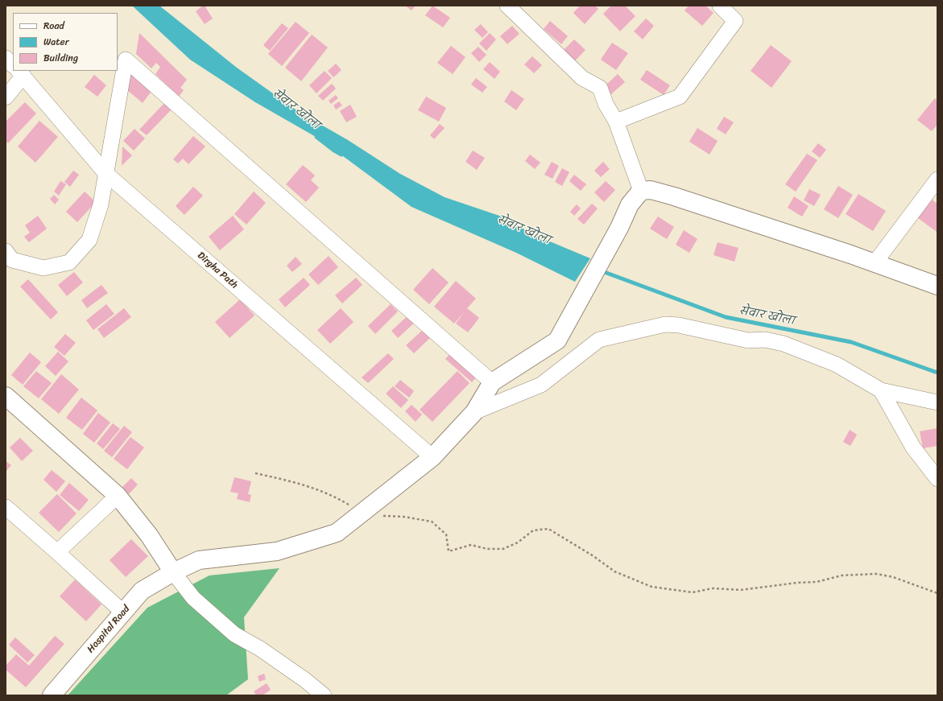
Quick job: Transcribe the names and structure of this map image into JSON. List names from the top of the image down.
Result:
{
  "streets": {
    "street": ["Dirgha Path", "Hospital Road"]
  },
  "crossings": [
    ["Dirgha Path", "Hospital Road"]
  ],
  "water": ["सेवार खोला"],
  "legend": ["Road", "Water", "Building"]
}
